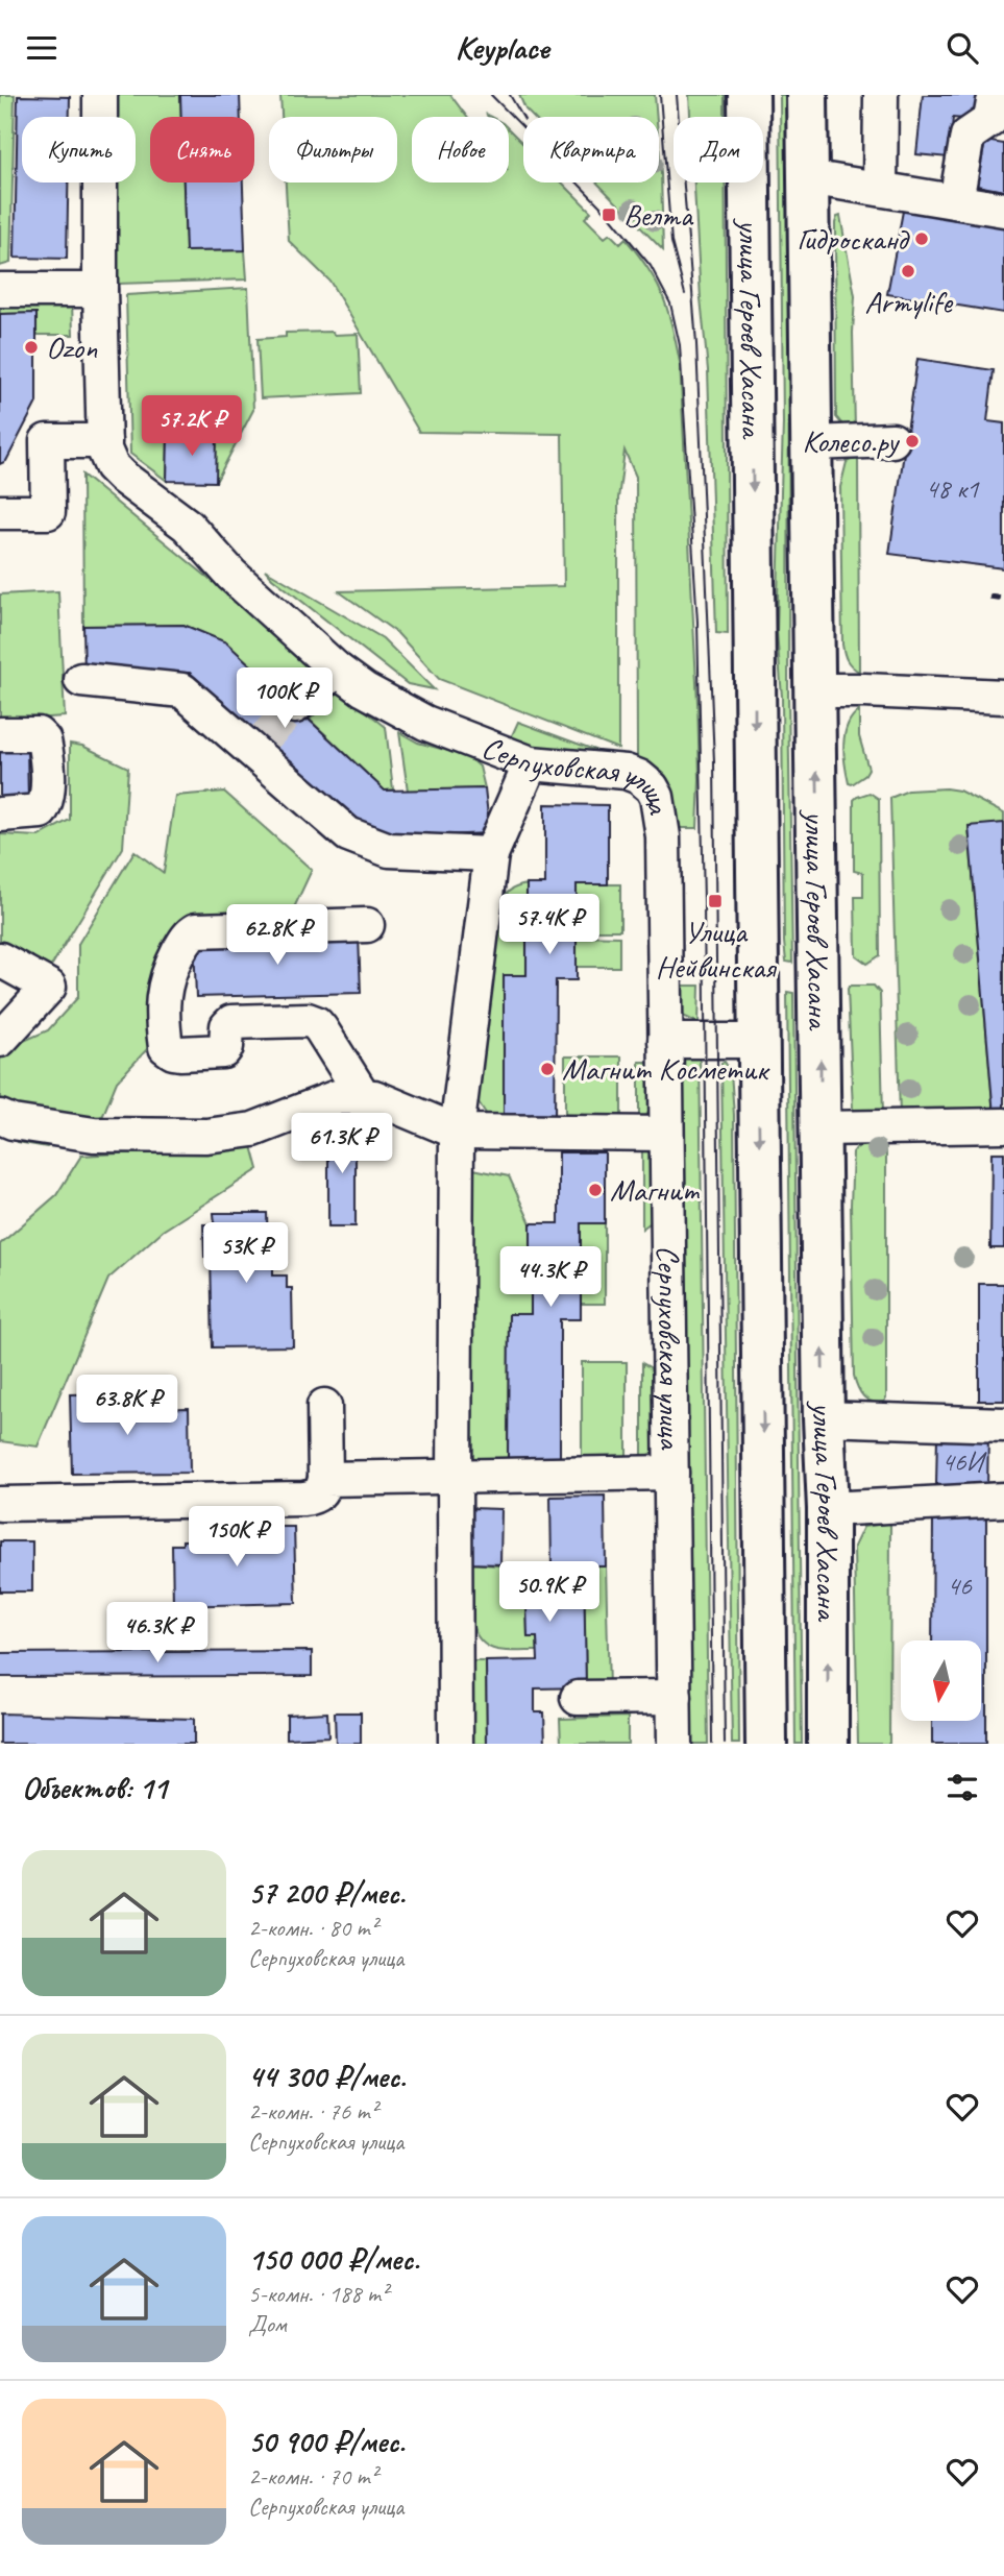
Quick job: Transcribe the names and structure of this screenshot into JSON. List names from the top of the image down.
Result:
{
  "streets": {
    "main road": ["улица Героев Хасана"],
    "street": ["Серпуховская улица"]
  },
  "places": {
    "transit": ["Велта", "Улица Нейвинская"],
    "other": [
      "Гидросканд",
      "Armylife",
      "Ozon",
      "Колесо.ру",
      "Магнит Косметик",
      "Магнит"
    ]
  },
  "house_numbers": ["48 к1", "46И", "46"],
  "north": "bottom",
  "page": {
    "header": "Keyplace",
    "chip": [
      "Купить",
      "Снять",
      "Фильтры",
      "Новое",
      "Квартира",
      "Дом"
    ],
    "price": [
      "57.2K ₽",
      "100K ₽",
      "57.4K ₽",
      "62.8K ₽",
      "61.3K ₽",
      "53K ₽",
      "44.3K ₽",
      "63.8K ₽",
      "150K ₽",
      "50.9K ₽",
      "46.3K ₽"
    ],
    "heading": "Объектов: 11",
    "list": [
      {
        "name": "57 200 ₽/мес.",
        "note": "2-комн. · 80 m² · Серпуховская улица"
      },
      {
        "name": "44 300 ₽/мес.",
        "note": "2-комн. · 76 m² · Серпуховская улица"
      },
      {
        "name": "150 000 ₽/мес.",
        "note": "5-комн. · 188 m² · Дом"
      },
      {
        "name": "50 900 ₽/мес.",
        "note": "2-комн. · 70 m² · Серпуховская улица"
      }
    ]
  }
}
